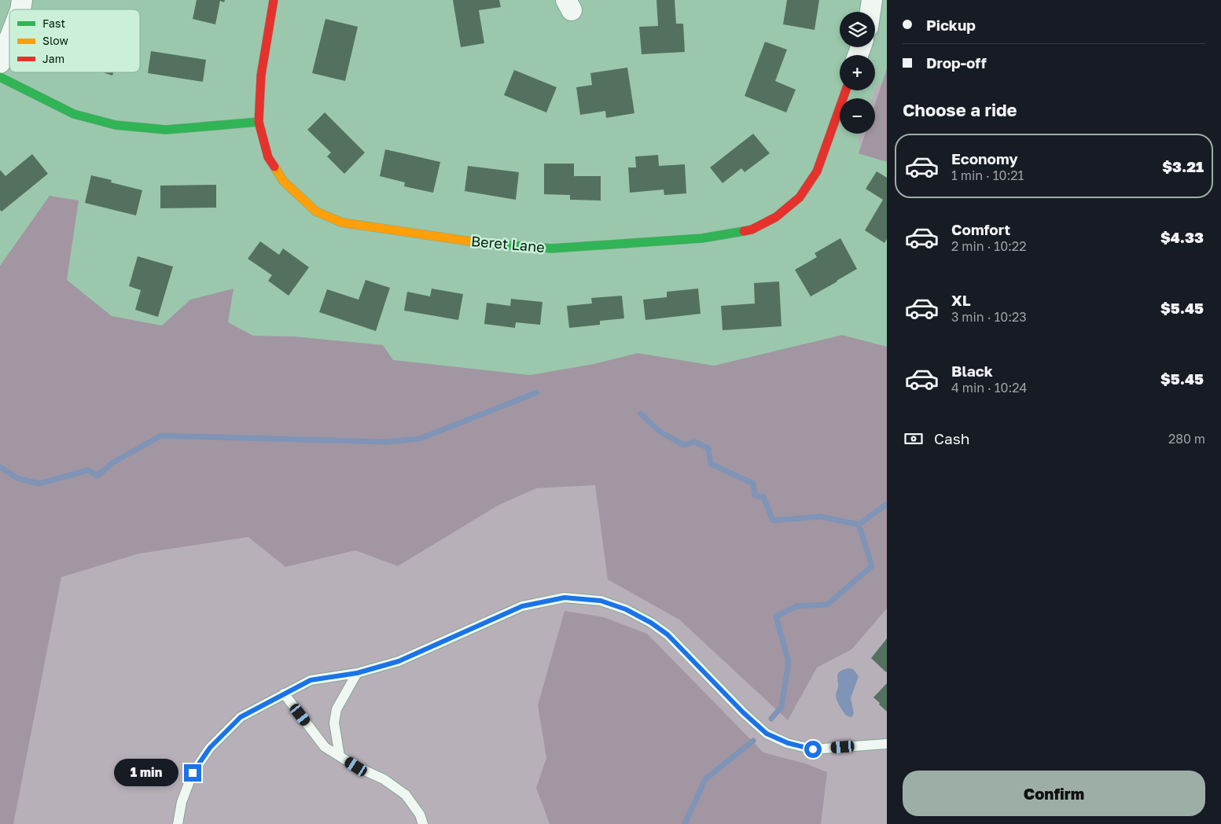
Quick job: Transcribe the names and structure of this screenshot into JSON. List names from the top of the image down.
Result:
{
  "streets": {
    "street": ["Beret Lane"]
  },
  "legend": ["Fast", "Slow", "Jam"],
  "page": {
    "banner": ["Pickup", "Drop-off"],
    "map_buttons": ["+", "−"],
    "heading": "Choose a ride",
    "list": [
      {
        "name": "Economy",
        "note": "1 min · 10:21",
        "value": "$3.21"
      },
      {
        "name": "Comfort",
        "note": "2 min · 10:22",
        "value": "$4.33"
      },
      {
        "name": "XL",
        "note": "3 min · 10:23",
        "value": "$5.45"
      },
      {
        "name": "Black",
        "note": "4 min · 10:24",
        "value": "$5.45"
      }
    ],
    "pay": ["Cash", "280 m"],
    "bubble": "1 min",
    "buttons": "Confirm"
  }
}
